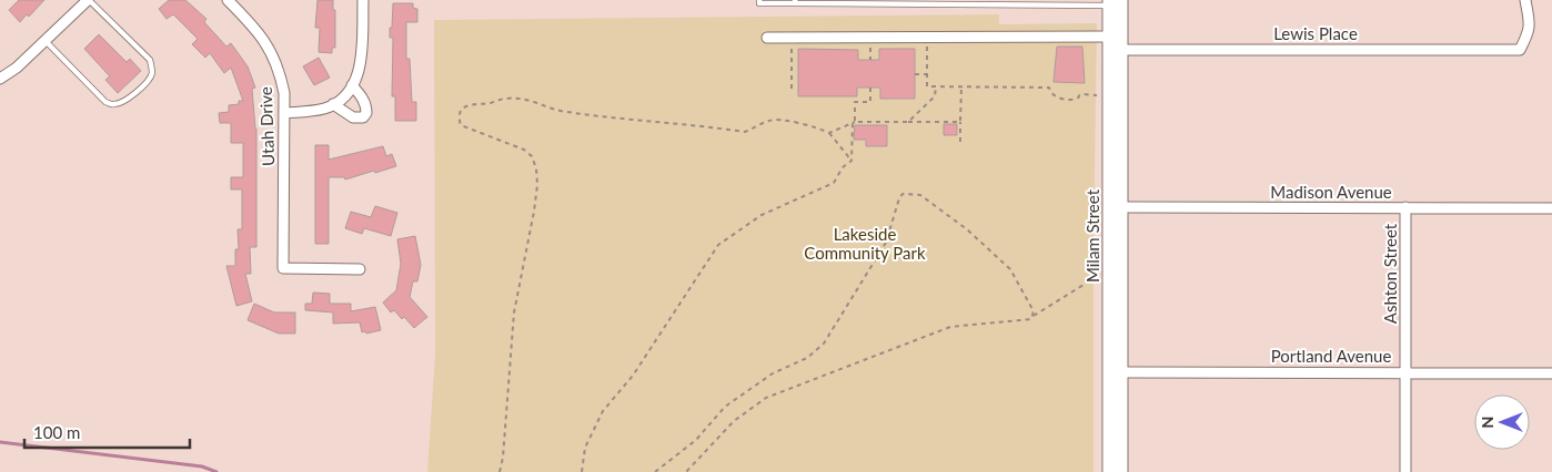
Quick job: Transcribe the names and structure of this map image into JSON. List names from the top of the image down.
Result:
{
  "streets": {
    "street": [
      "Lewis Place",
      "Utah Drive",
      "Madison Avenue",
      "Milam Street",
      "Ashton Street",
      "Portland Avenue"
    ]
  },
  "crossings": [
    ["Lewis Place", "Milam Street"],
    ["Madison Avenue", "Milam Street"],
    ["Madison Avenue", "Ashton Street"],
    ["Milam Street", "Portland Avenue"],
    ["Ashton Street", "Portland Avenue"]
  ],
  "parks": ["Lakeside Community Park"],
  "scale_bar": "100 m",
  "north": "left"
}
